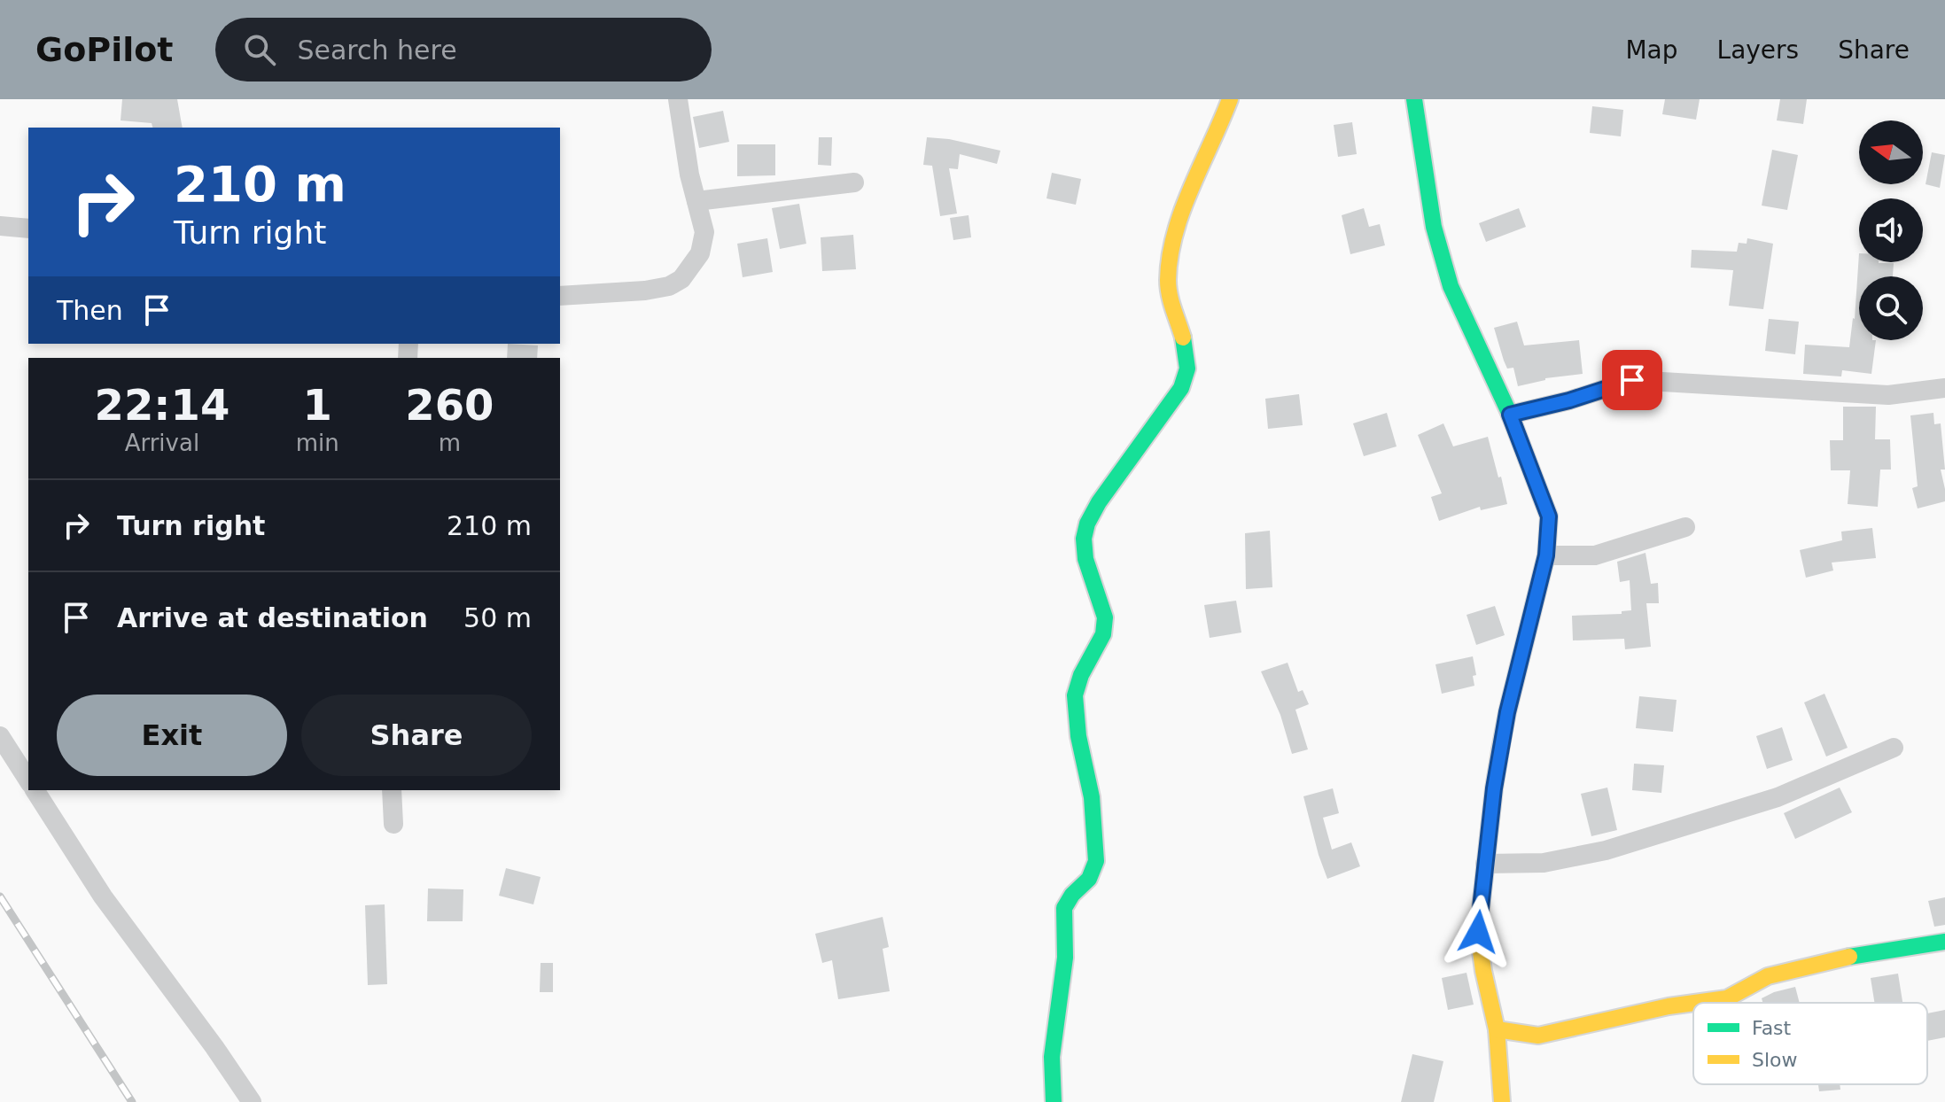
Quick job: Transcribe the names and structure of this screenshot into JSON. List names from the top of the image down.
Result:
{
  "legend": ["Fast", "Slow"],
  "north": "left",
  "page": {
    "header": "GoPilot",
    "search": "Search here",
    "nav": ["Map", "Layers", "Share"],
    "turn": ["210 m", "Turn right"],
    "then": "Then",
    "eta": [
      "22:14",
      "Arrival",
      "1",
      "min",
      "260",
      "m"
    ],
    "list": [
      {
        "name": "Turn right",
        "value": "210 m"
      },
      {
        "name": "Arrive at destination",
        "value": "50 m"
      }
    ],
    "buttons": ["Exit", "Share"]
  }
}
